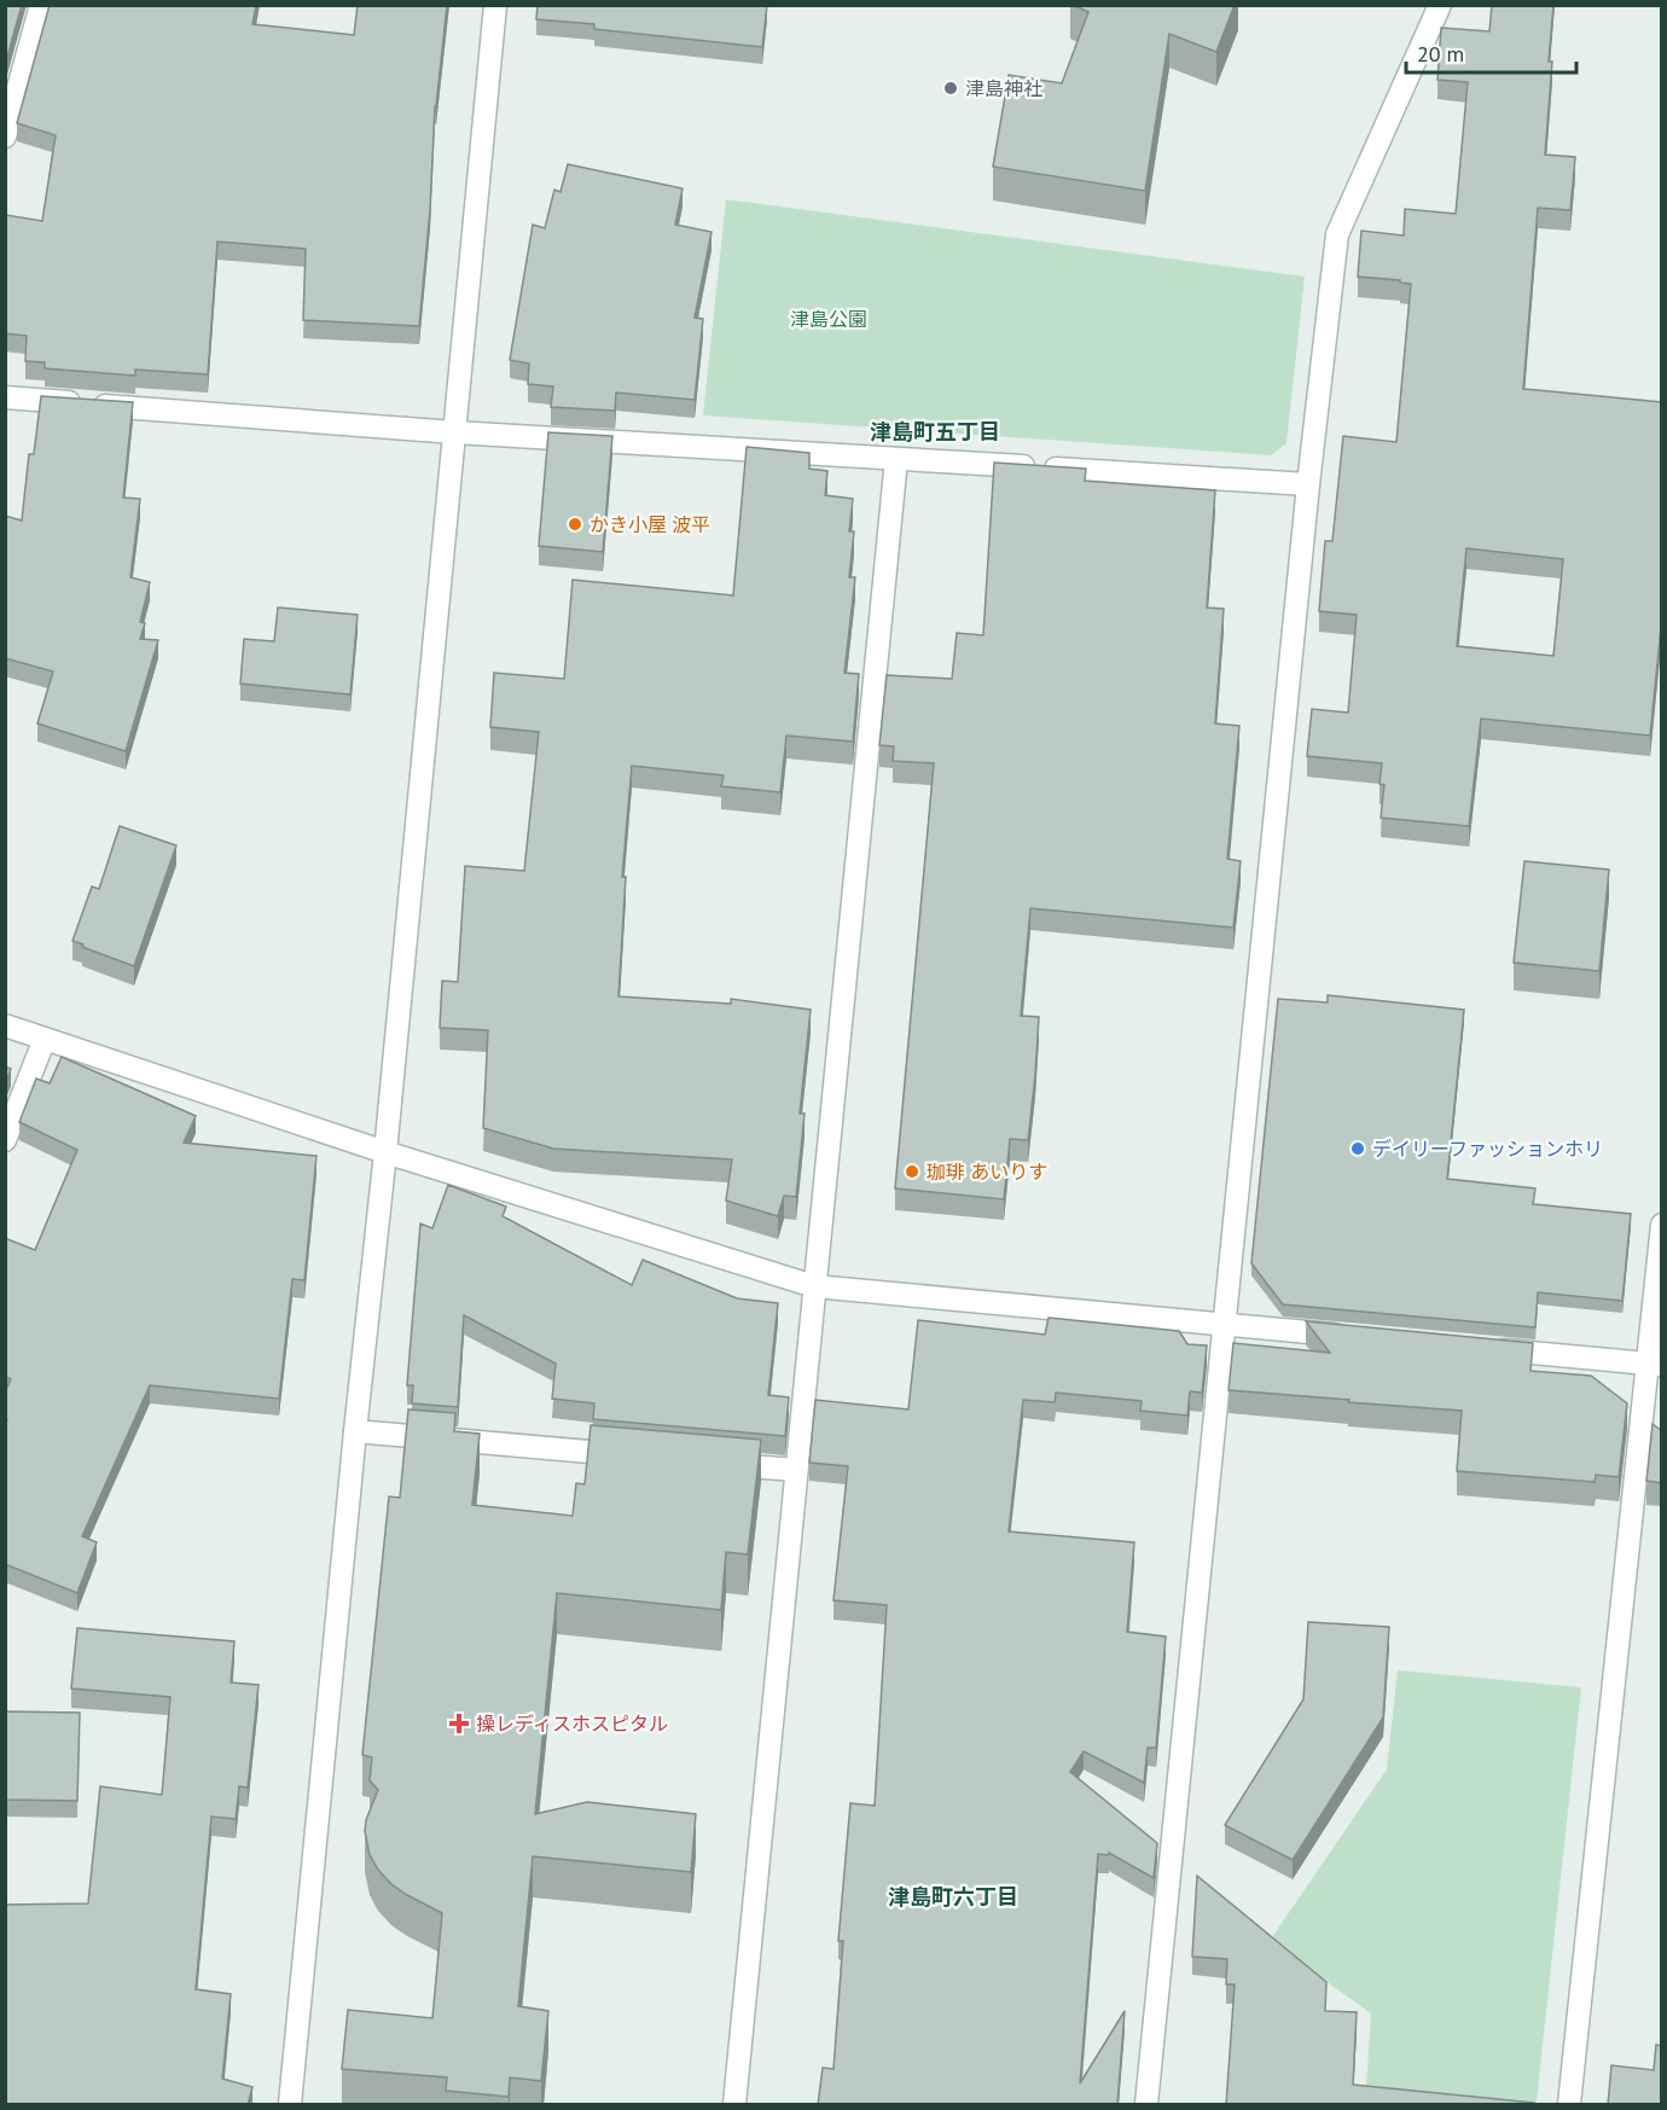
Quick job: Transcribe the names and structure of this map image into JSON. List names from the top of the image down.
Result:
{
  "districts": ["津島町五丁目", "津島町六丁目"],
  "parks": ["津島公園"],
  "places": {
    "other": [
      "津島神社",
      "かき小屋 波平",
      "デイリーファッションホリ",
      "珈琲 あいりす"
    ],
    "health": ["操レディスホスピタル"]
  },
  "scale_bar": "20 m"
}
